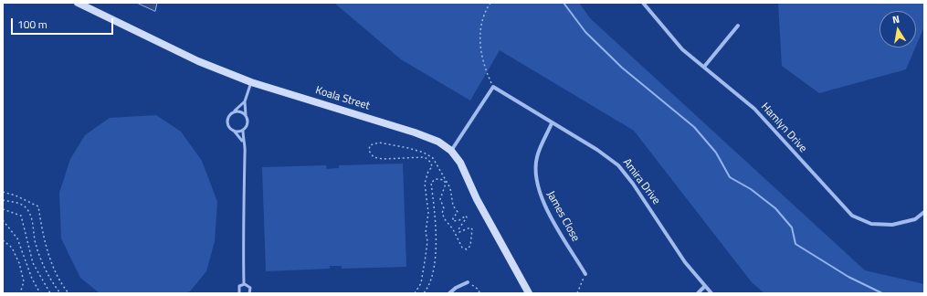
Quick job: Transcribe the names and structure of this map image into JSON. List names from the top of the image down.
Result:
{
  "streets": {
    "street": [
      "Koala Street",
      "Hamlyn Drive",
      "Amira Drive",
      "James Close"
    ]
  },
  "crossings": [
    ["Amira Drive", "James Close"]
  ],
  "scale_bar": "100 m",
  "north": "top"
}
